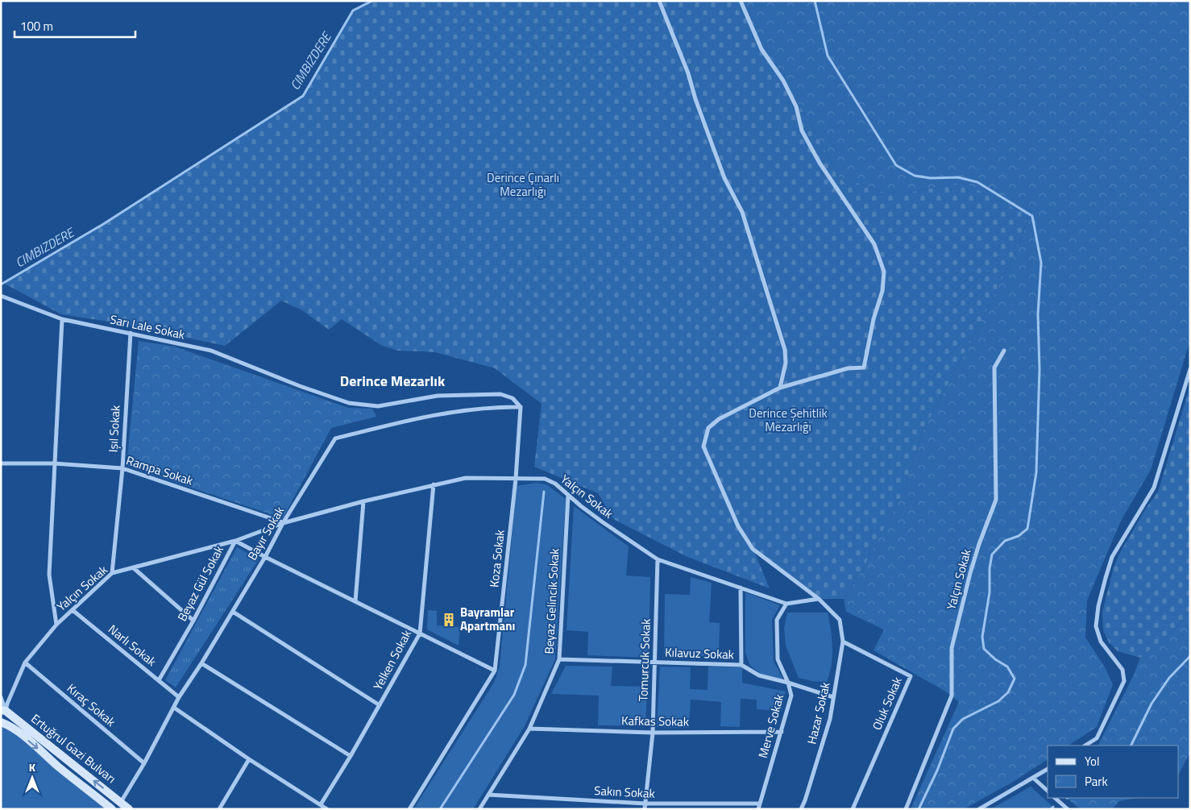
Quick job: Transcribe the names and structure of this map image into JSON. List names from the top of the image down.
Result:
{
  "streets": {
    "main road": ["Ertuğrul Gazi Bulvarı"],
    "street": [
      "Sarı Lale Sokak",
      "Işıl Sokak",
      "Rampa Sokak",
      "Yalçın Sokak",
      "Bayır Sokak",
      "Koza Sokak",
      "Beyaz Gül Sokak",
      "Beyaz Gelincik Sokak",
      "Narlı Sokak",
      "Kılavuz Sokak",
      "Yelken Sokak",
      "Tomurcuk Sokak",
      "Oluk Sokak",
      "Kıraç Sokak",
      "Hazar Sokak",
      "Kafkas Sokak",
      "Merve Sokak",
      "Sakın Sokak"
    ]
  },
  "crossings": [
    ["Sarı Lale Sokak", "Işıl Sokak"],
    ["Sarı Lale Sokak", "Bayır Sokak"],
    ["Sarı Lale Sokak", "Koza Sokak"],
    ["Işıl Sokak", "Rampa Sokak"],
    ["Işıl Sokak", "Yalçın Sokak"],
    ["Rampa Sokak", "Yalçın Sokak"],
    ["Rampa Sokak", "Bayır Sokak"],
    ["Rampa Sokak", "Beyaz Gül Sokak"],
    ["Yalçın Sokak", "Bayır Sokak"],
    ["Yalçın Sokak", "Koza Sokak"],
    ["Yalçın Sokak", "Beyaz Gül Sokak"],
    ["Yalçın Sokak", "Beyaz Gelincik Sokak"],
    ["Yalçın Sokak", "Narlı Sokak"],
    ["Yalçın Sokak", "Yelken Sokak"],
    ["Yalçın Sokak", "Tomurcuk Sokak"],
    ["Yalçın Sokak", "Kıraç Sokak"],
    ["Yalçın Sokak", "Hazar Sokak"],
    ["Yalçın Sokak", "Merve Sokak"],
    ["Yalçın Sokak", "Ertuğrul Gazi Bulvarı"],
    ["Bayır Sokak", "Koza Sokak"],
    ["Bayır Sokak", "Beyaz Gül Sokak"],
    ["Bayır Sokak", "Narlı Sokak"],
    ["Bayır Sokak", "Kıraç Sokak"],
    ["Bayır Sokak", "Ertuğrul Gazi Bulvarı"],
    ["Beyaz Gül Sokak", "Narlı Sokak"],
    ["Beyaz Gelincik Sokak", "Kılavuz Sokak"],
    ["Beyaz Gelincik Sokak", "Kafkas Sokak"],
    ["Beyaz Gelincik Sokak", "Sakın Sokak"],
    ["Kılavuz Sokak", "Tomurcuk Sokak"],
    ["Kılavuz Sokak", "Hazar Sokak"],
    ["Kılavuz Sokak", "Merve Sokak"],
    ["Tomurcuk Sokak", "Kafkas Sokak"],
    ["Tomurcuk Sokak", "Sakın Sokak"],
    ["Oluk Sokak", "Hazar Sokak"],
    ["Kafkas Sokak", "Merve Sokak"],
    ["Merve Sokak", "Sakın Sokak"]
  ],
  "districts": ["Derince Mezarlık"],
  "water": ["CIMBIZDERE"],
  "parks": ["Derince Çınarlı Mezarlığı", "Derince Şehitlik Mezarlığı"],
  "places": {
    "building": ["Bayramlar Apartmanı"]
  },
  "legend": ["Yol", "Park"],
  "scale_bar": "100 m",
  "north": "top"
}
